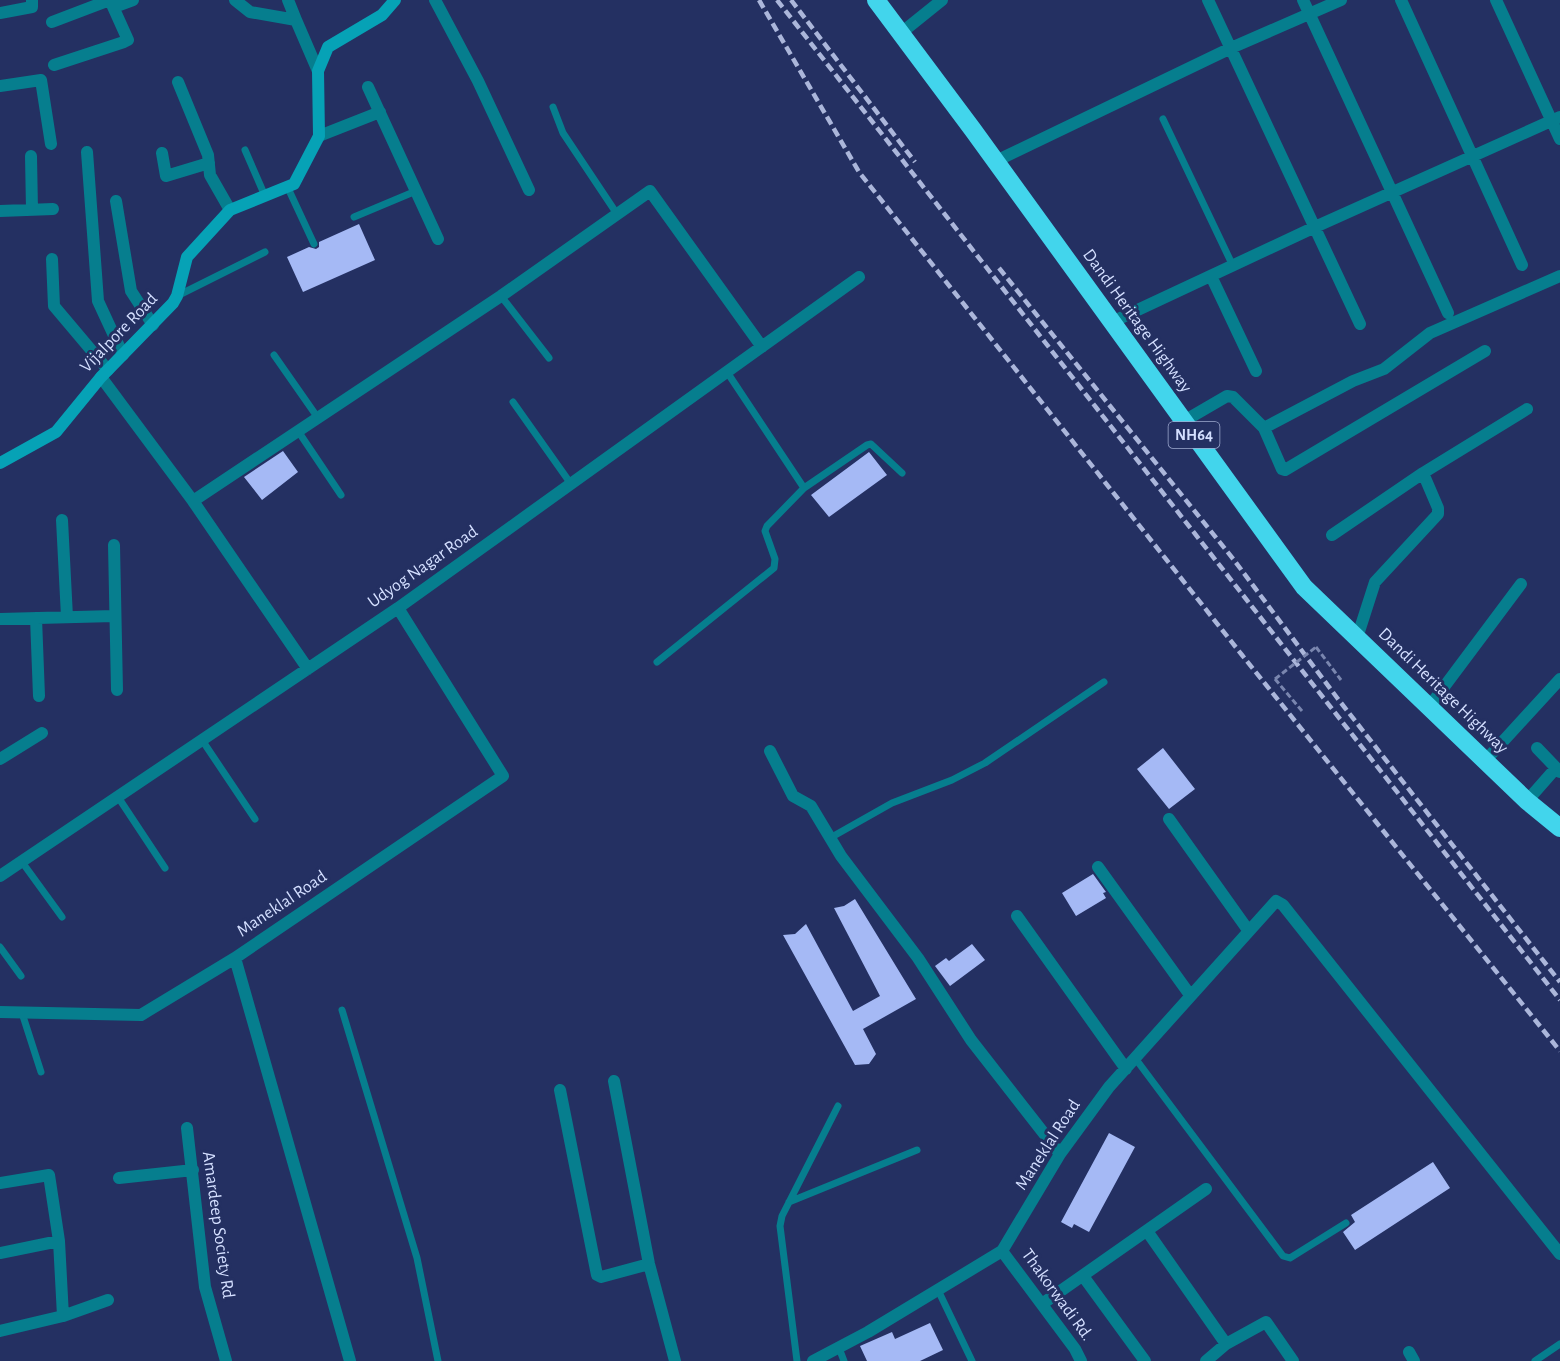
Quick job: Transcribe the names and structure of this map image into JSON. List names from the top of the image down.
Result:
{
  "streets": {
    "highway": ["Dandi Heritage Highway", "NH64"],
    "main road": ["Vijalpore Road"],
    "street": [
      "Udyog Nagar Road",
      "Maneklal Road",
      "Amardeep Society Rd",
      "Thakorwadi Rd."
    ]
  },
  "crossings": [
    ["Udyog Nagar Road", "Maneklal Road"],
    ["Maneklal Road", "Thakorwadi Rd."]
  ]
}
